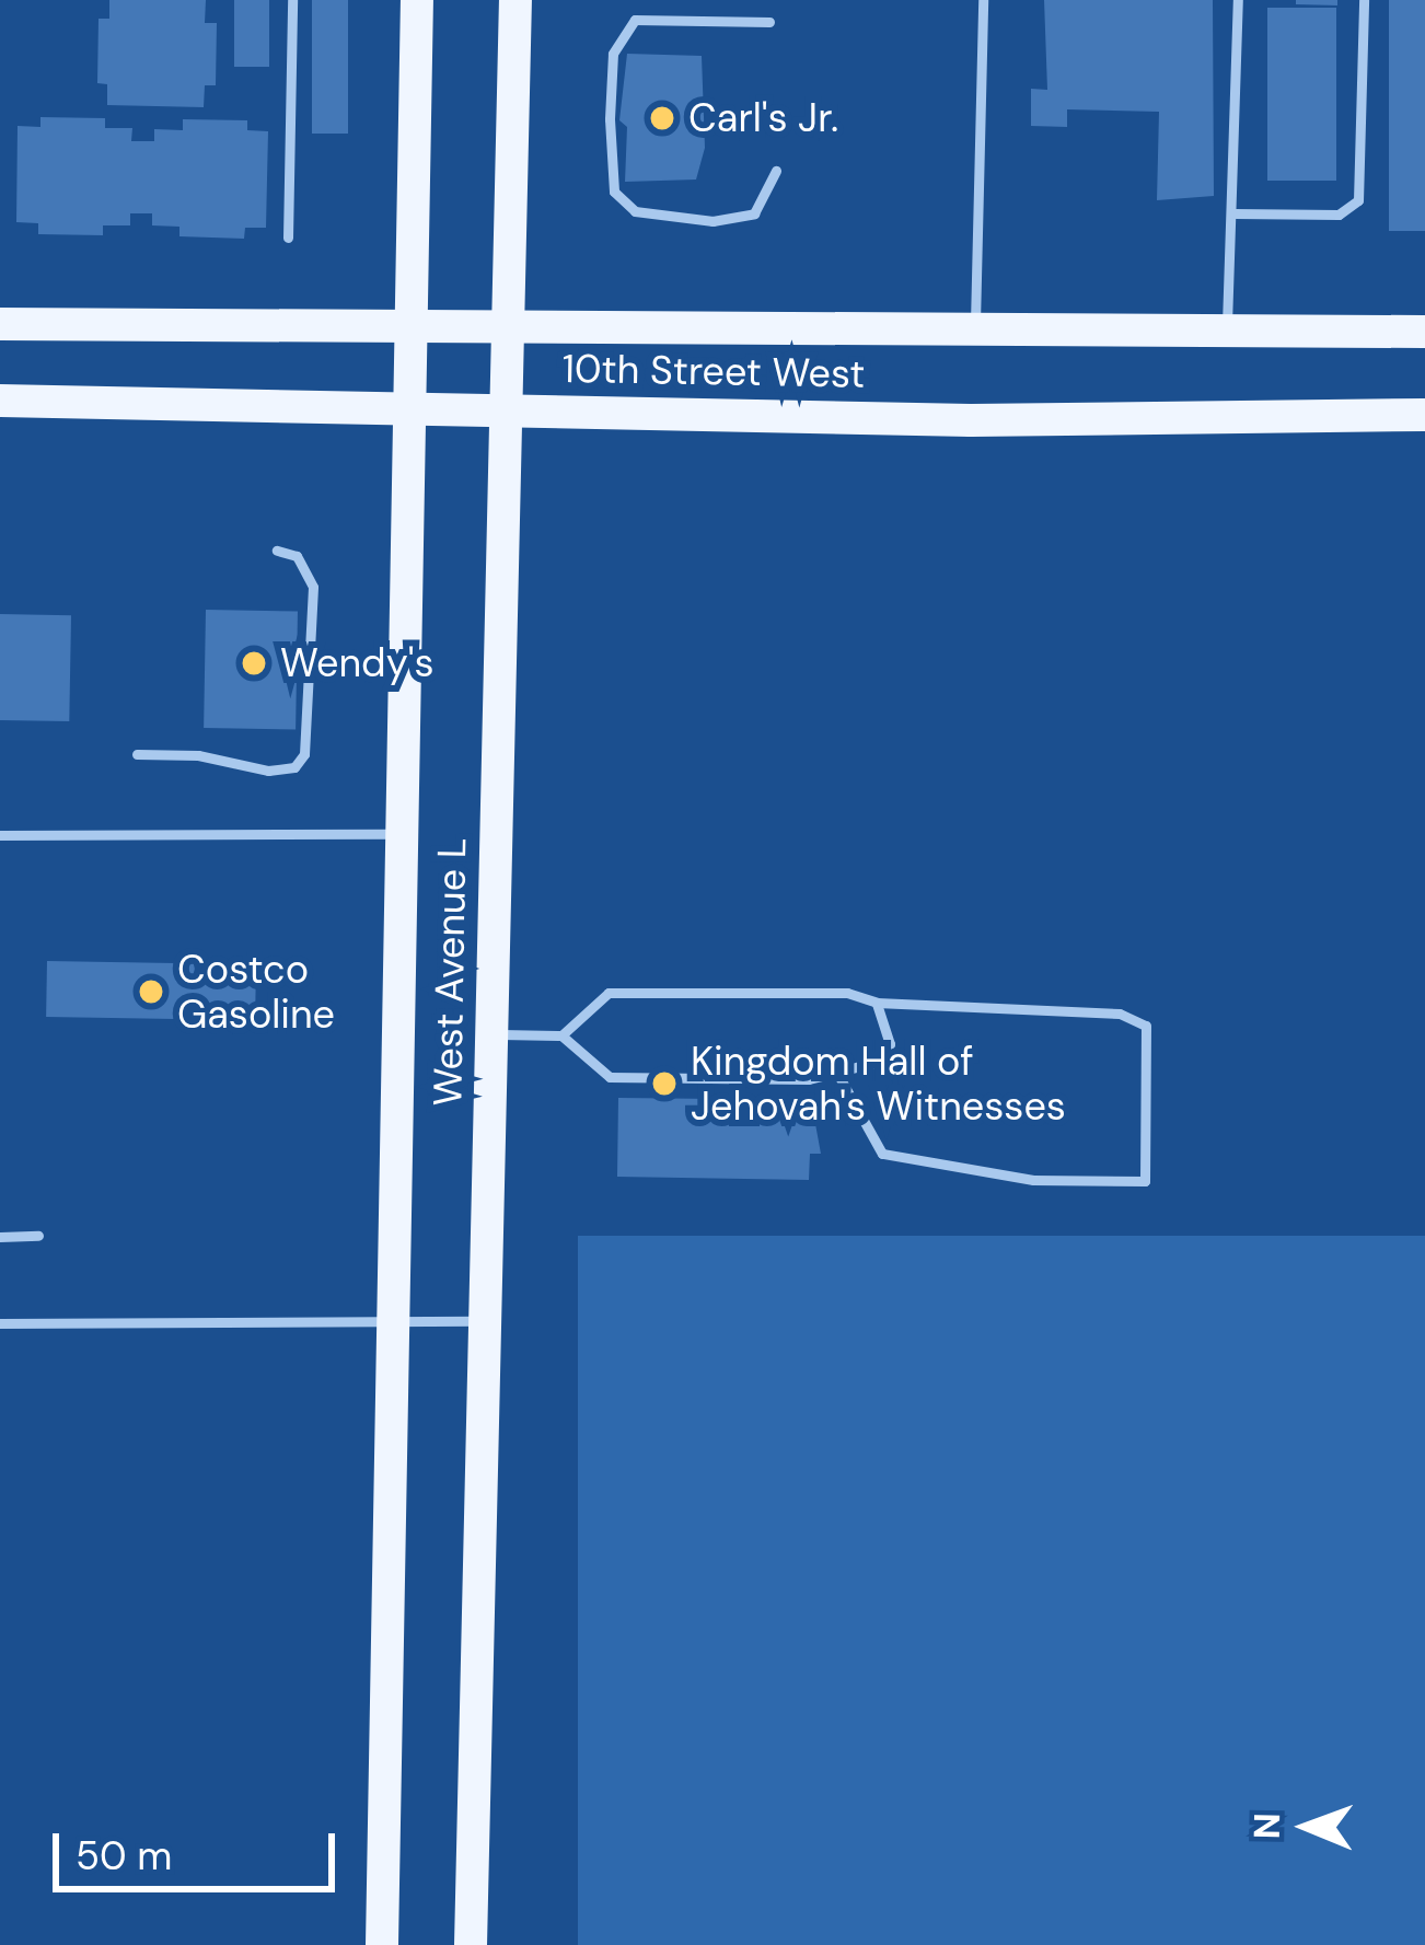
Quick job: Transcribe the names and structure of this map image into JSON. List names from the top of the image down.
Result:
{
  "streets": {
    "main road": ["10th Street West", "West Avenue L"]
  },
  "crossings": [
    ["10th Street West", "West Avenue L"]
  ],
  "places": [
    "Carl's Jr.",
    "Wendy's",
    "Costco Gasoline",
    "Kingdom Hall of Jehovah's Witnesses"
  ],
  "scale_bar": "50 m",
  "north": "left"
}
